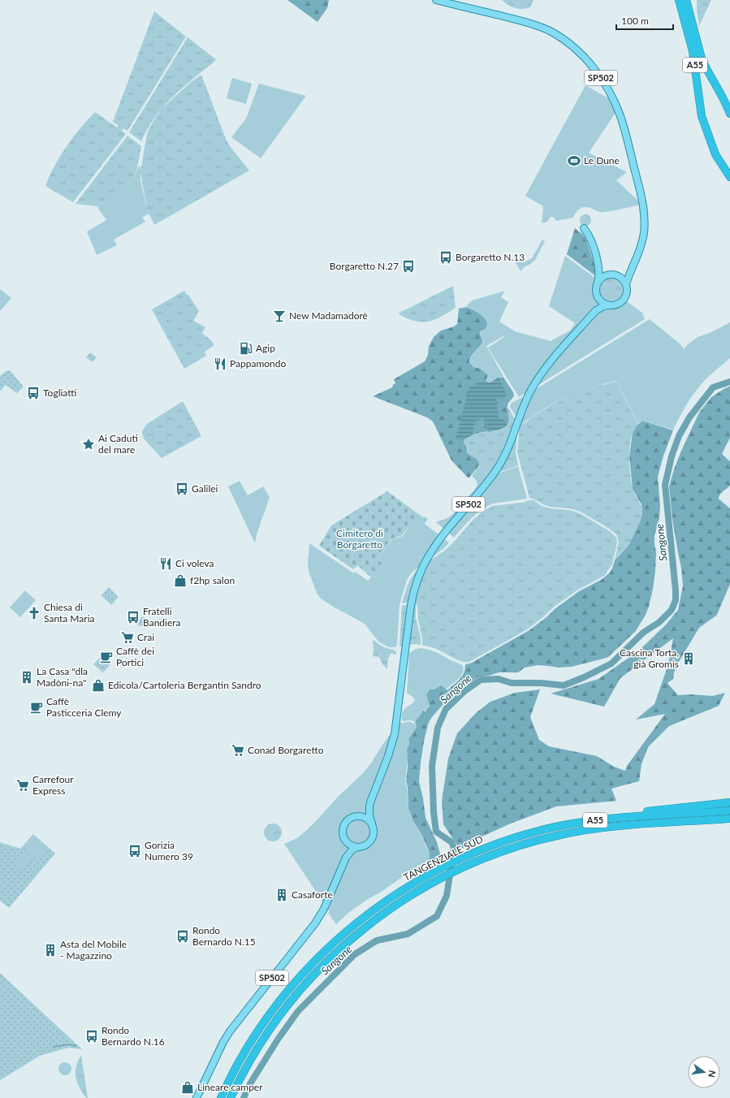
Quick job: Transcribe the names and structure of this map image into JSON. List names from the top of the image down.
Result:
{
  "streets": {
    "highway": ["A55", "TANGENZIALE SUD"],
    "main road": ["SP502"]
  },
  "water": ["Sangone"],
  "parks": ["Cimitero di Borgaretto"],
  "places": {
    "sports": ["Le Dune"],
    "bus stop": [
      "Borgaretto N.13",
      "Borgaretto N.27",
      "Togliatti",
      "Galilei",
      "Fratelli Bandiera",
      "Gorizia Numero 39",
      "Rondo Bernardo N.15",
      "Rondo Bernardo N.16"
    ],
    "bar": ["New Madamadorè"],
    "fuel station": ["Agip"],
    "restaurant": ["Pappamondo", "Ci voleva"],
    "place": ["Ai Caduti del mare"],
    "shop": ["f2hp salon", "Edicola/Cartoleria Bergantin Sandro", "Lineare camper"],
    "church": ["Chiesa di Santa Maria"],
    "supermarket": ["Crai", "Conad Borgaretto", "Carrefour Express"],
    "cafe": ["Caffè dei Portici", "Caffè Pasticceria Clemy"],
    "building": [
      "Cascina Torta, già Gromis",
      "La Casa \"dla Madòni-na\"",
      "Casaforte",
      "Asta del Mobile - Magazzino"
    ]
  },
  "scale_bar": "100 m",
  "north": "right"
}
